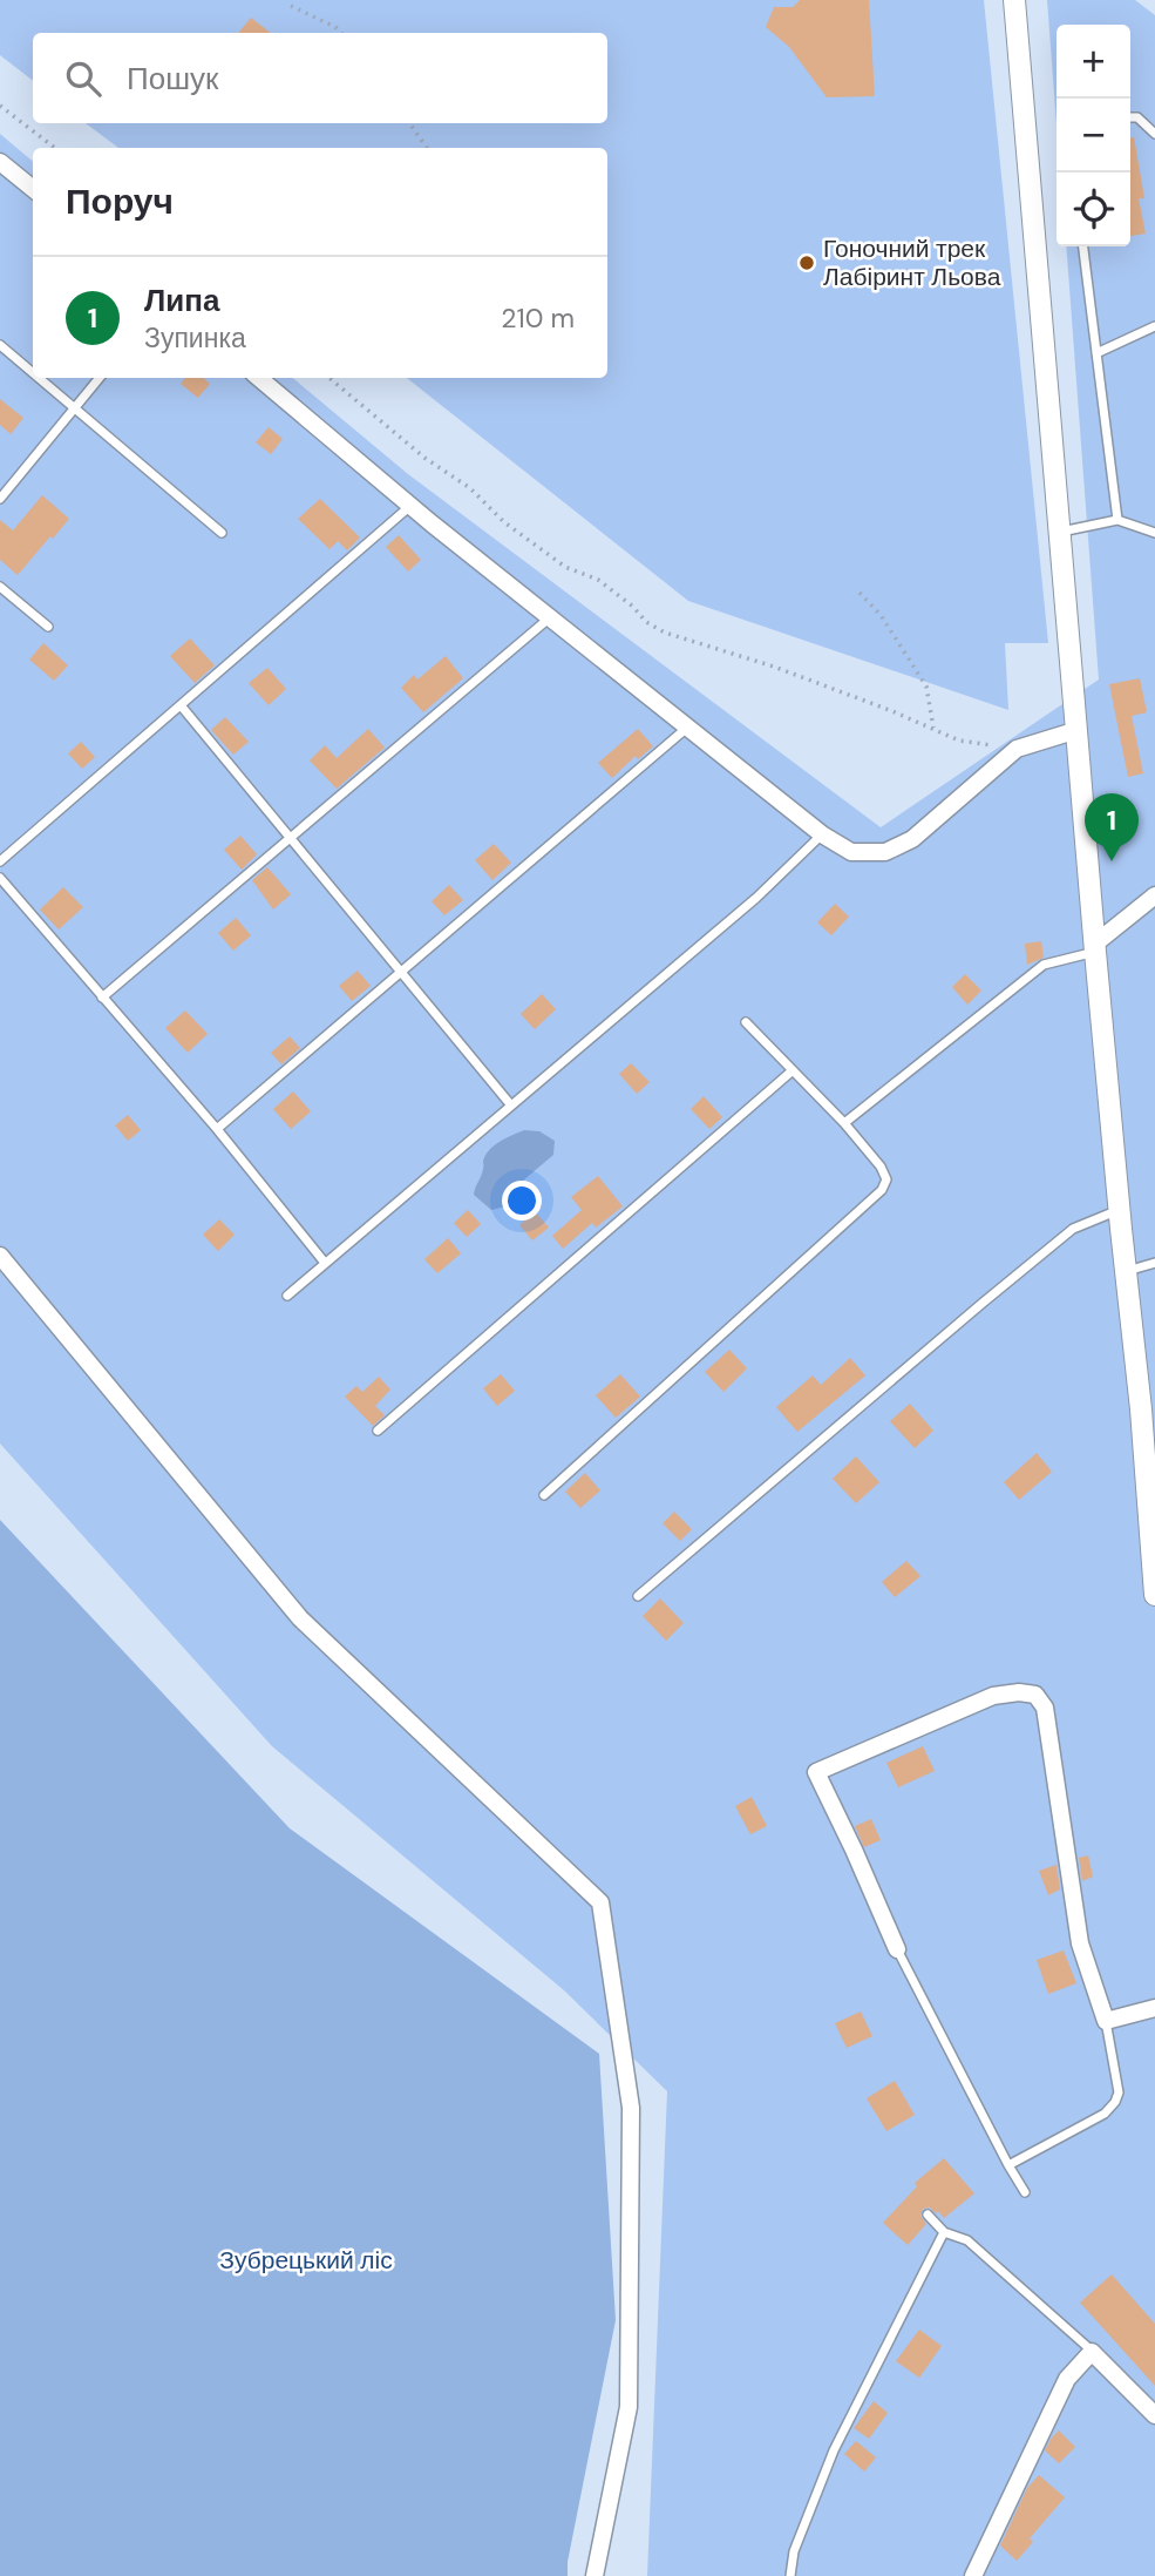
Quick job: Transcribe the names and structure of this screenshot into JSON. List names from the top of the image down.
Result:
{
  "parks": ["Зубрецький ліс"],
  "places": ["Гоночний трек Лабіринт Льова"],
  "page": {
    "map_buttons": ["+", "−"],
    "search": "Пошук",
    "heading": "Поруч",
    "list": [
      {
        "mark": "1",
        "name": "Липа",
        "note": "Зупинка",
        "value": "210 m"
      }
    ],
    "pins": "1"
  }
}
